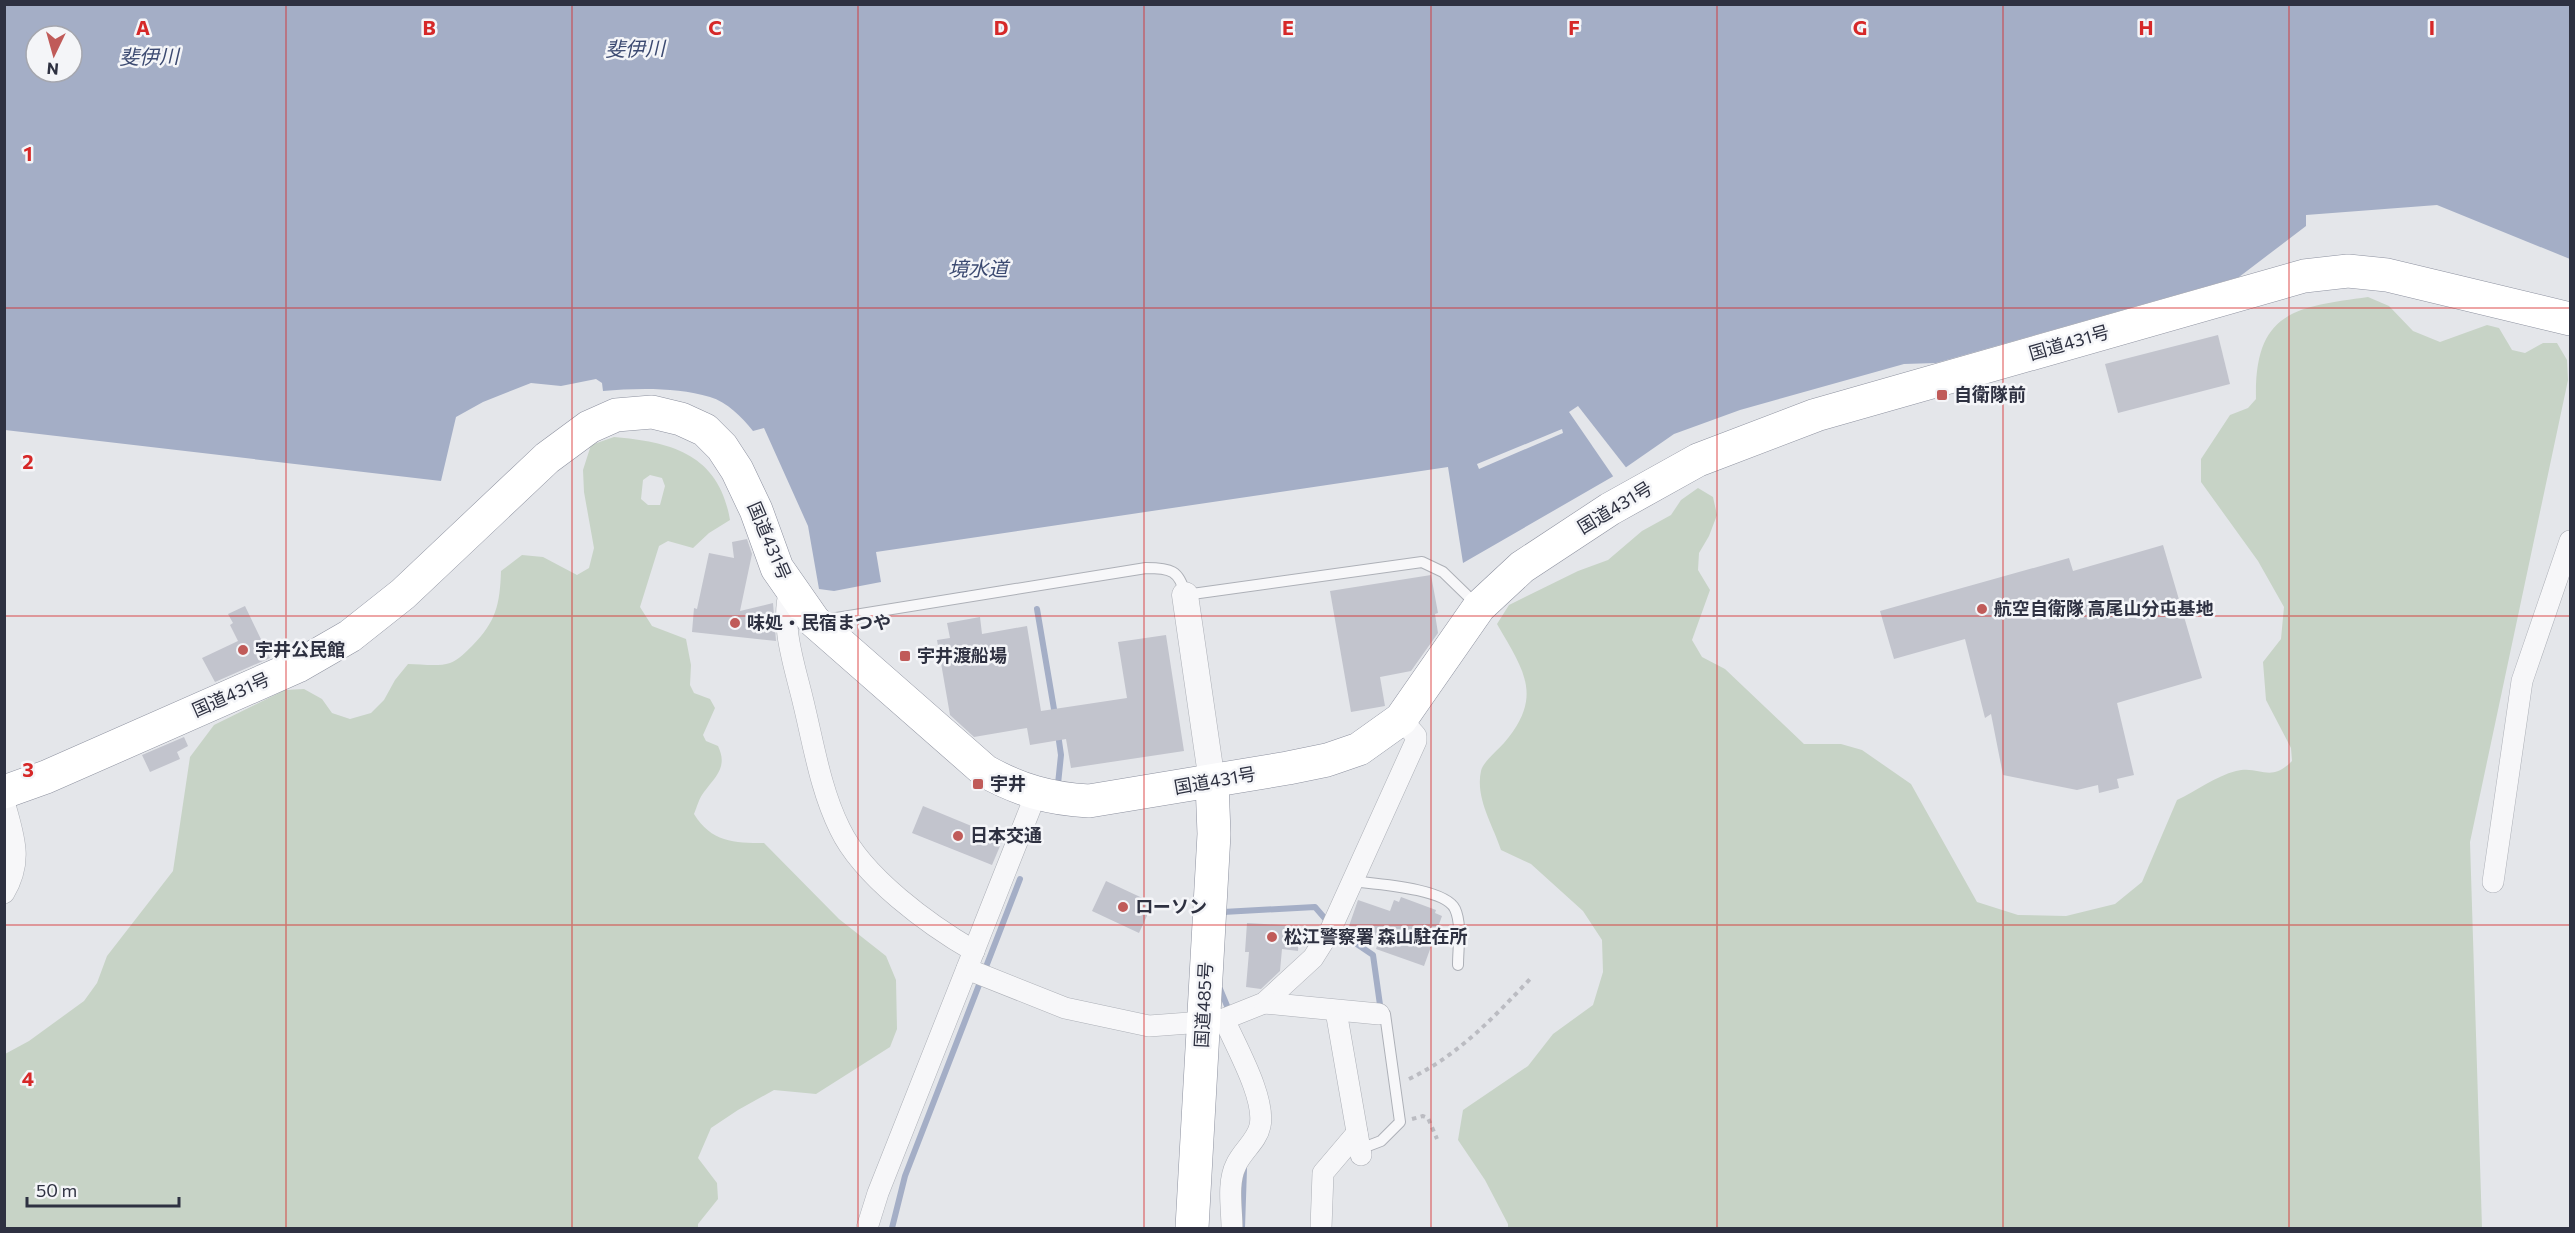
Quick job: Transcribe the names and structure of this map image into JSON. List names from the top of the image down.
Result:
{
  "streets": {
    "highway": ["国道431号", "国道485号"]
  },
  "crossings": [
    ["国道431号", "国道485号"]
  ],
  "water": ["斐伊川", "境水道"],
  "places": {
    "transit": ["自衛隊前", "宇井渡船場", "宇井"],
    "other": [
      "航空自衛隊 高尾山分屯基地",
      "味処・民宿まつや",
      "宇井公民館",
      "日本交通",
      "ローソン",
      "松江警察署 森山駐在所"
    ]
  },
  "scale_bar": "50 m",
  "north": "bottom",
  "grid": {
    "columns": [
      "A",
      "B",
      "C",
      "D",
      "E",
      "F",
      "G",
      "H",
      "I"
    ],
    "rows": [
      "1",
      "2",
      "3",
      "4"
    ]
  }
}
